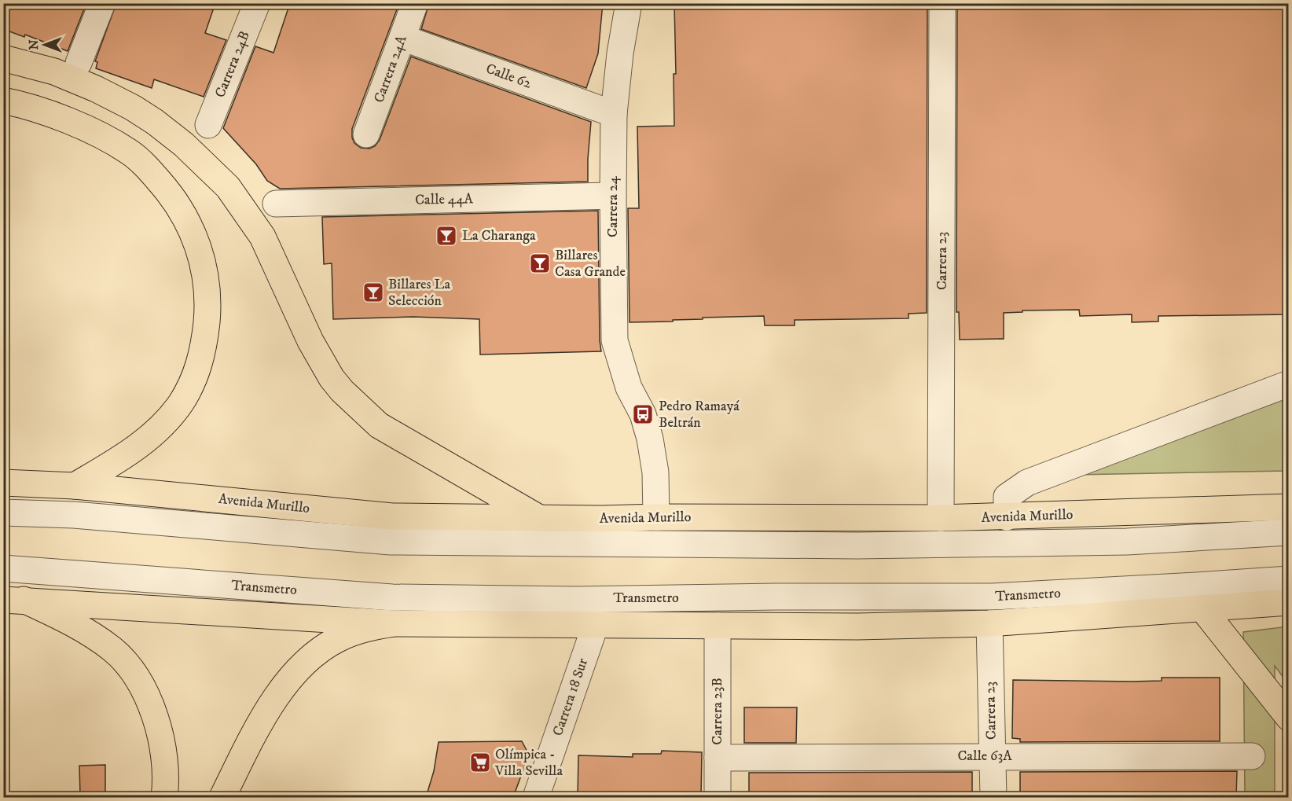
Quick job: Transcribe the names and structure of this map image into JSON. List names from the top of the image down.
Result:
{
  "streets": {
    "main road": ["Avenida Murillo"],
    "street": [
      "Carrera 24B",
      "Carrera 24A",
      "Calle 62",
      "Calle 44A",
      "Carrera 24",
      "Carrera 23",
      "Transmetro",
      "Carrera 18 Sur",
      "Carrera 23B",
      "Calle 63A"
    ]
  },
  "crossings": [
    ["Carrera 24A", "Calle 62"],
    ["Calle 62", "Carrera 24"],
    ["Calle 44A", "Carrera 24"],
    ["Carrera 24", "Avenida Murillo"],
    ["Carrera 23", "Avenida Murillo"],
    ["Carrera 23", "Calle 63A"],
    ["Carrera 23B", "Calle 63A"]
  ],
  "places": {
    "bar": ["La Charanga", "Billares Casa Grande", "Billares La Selección"],
    "bus stop": ["Pedro Ramayá Beltrán"],
    "supermarket": ["Olímpica - Villa Sevilla"]
  },
  "north": "left"
}
